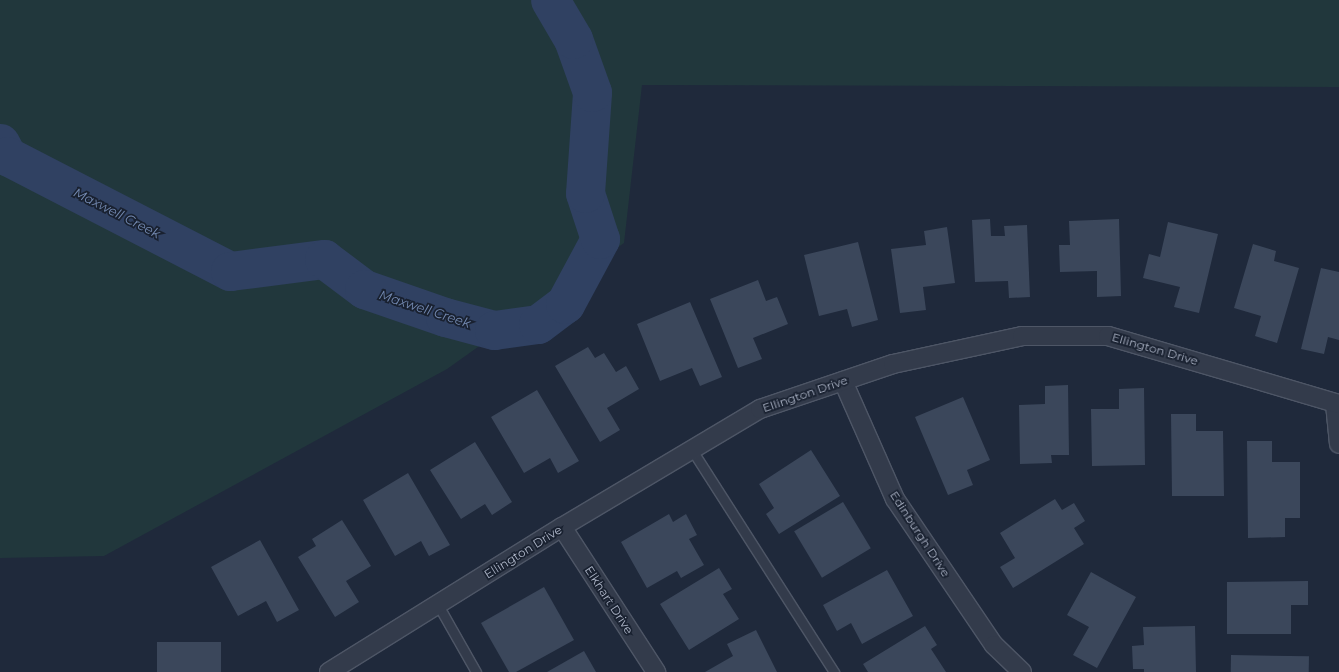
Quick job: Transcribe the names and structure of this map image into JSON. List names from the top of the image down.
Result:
{
  "streets": {
    "street": ["Ellington Drive", "Edinburgh Drive", "Elkhart Drive"]
  },
  "crossings": [
    ["Ellington Drive", "Edinburgh Drive"],
    ["Ellington Drive", "Elkhart Drive"]
  ],
  "water": ["Maxwell Creek"]
}
